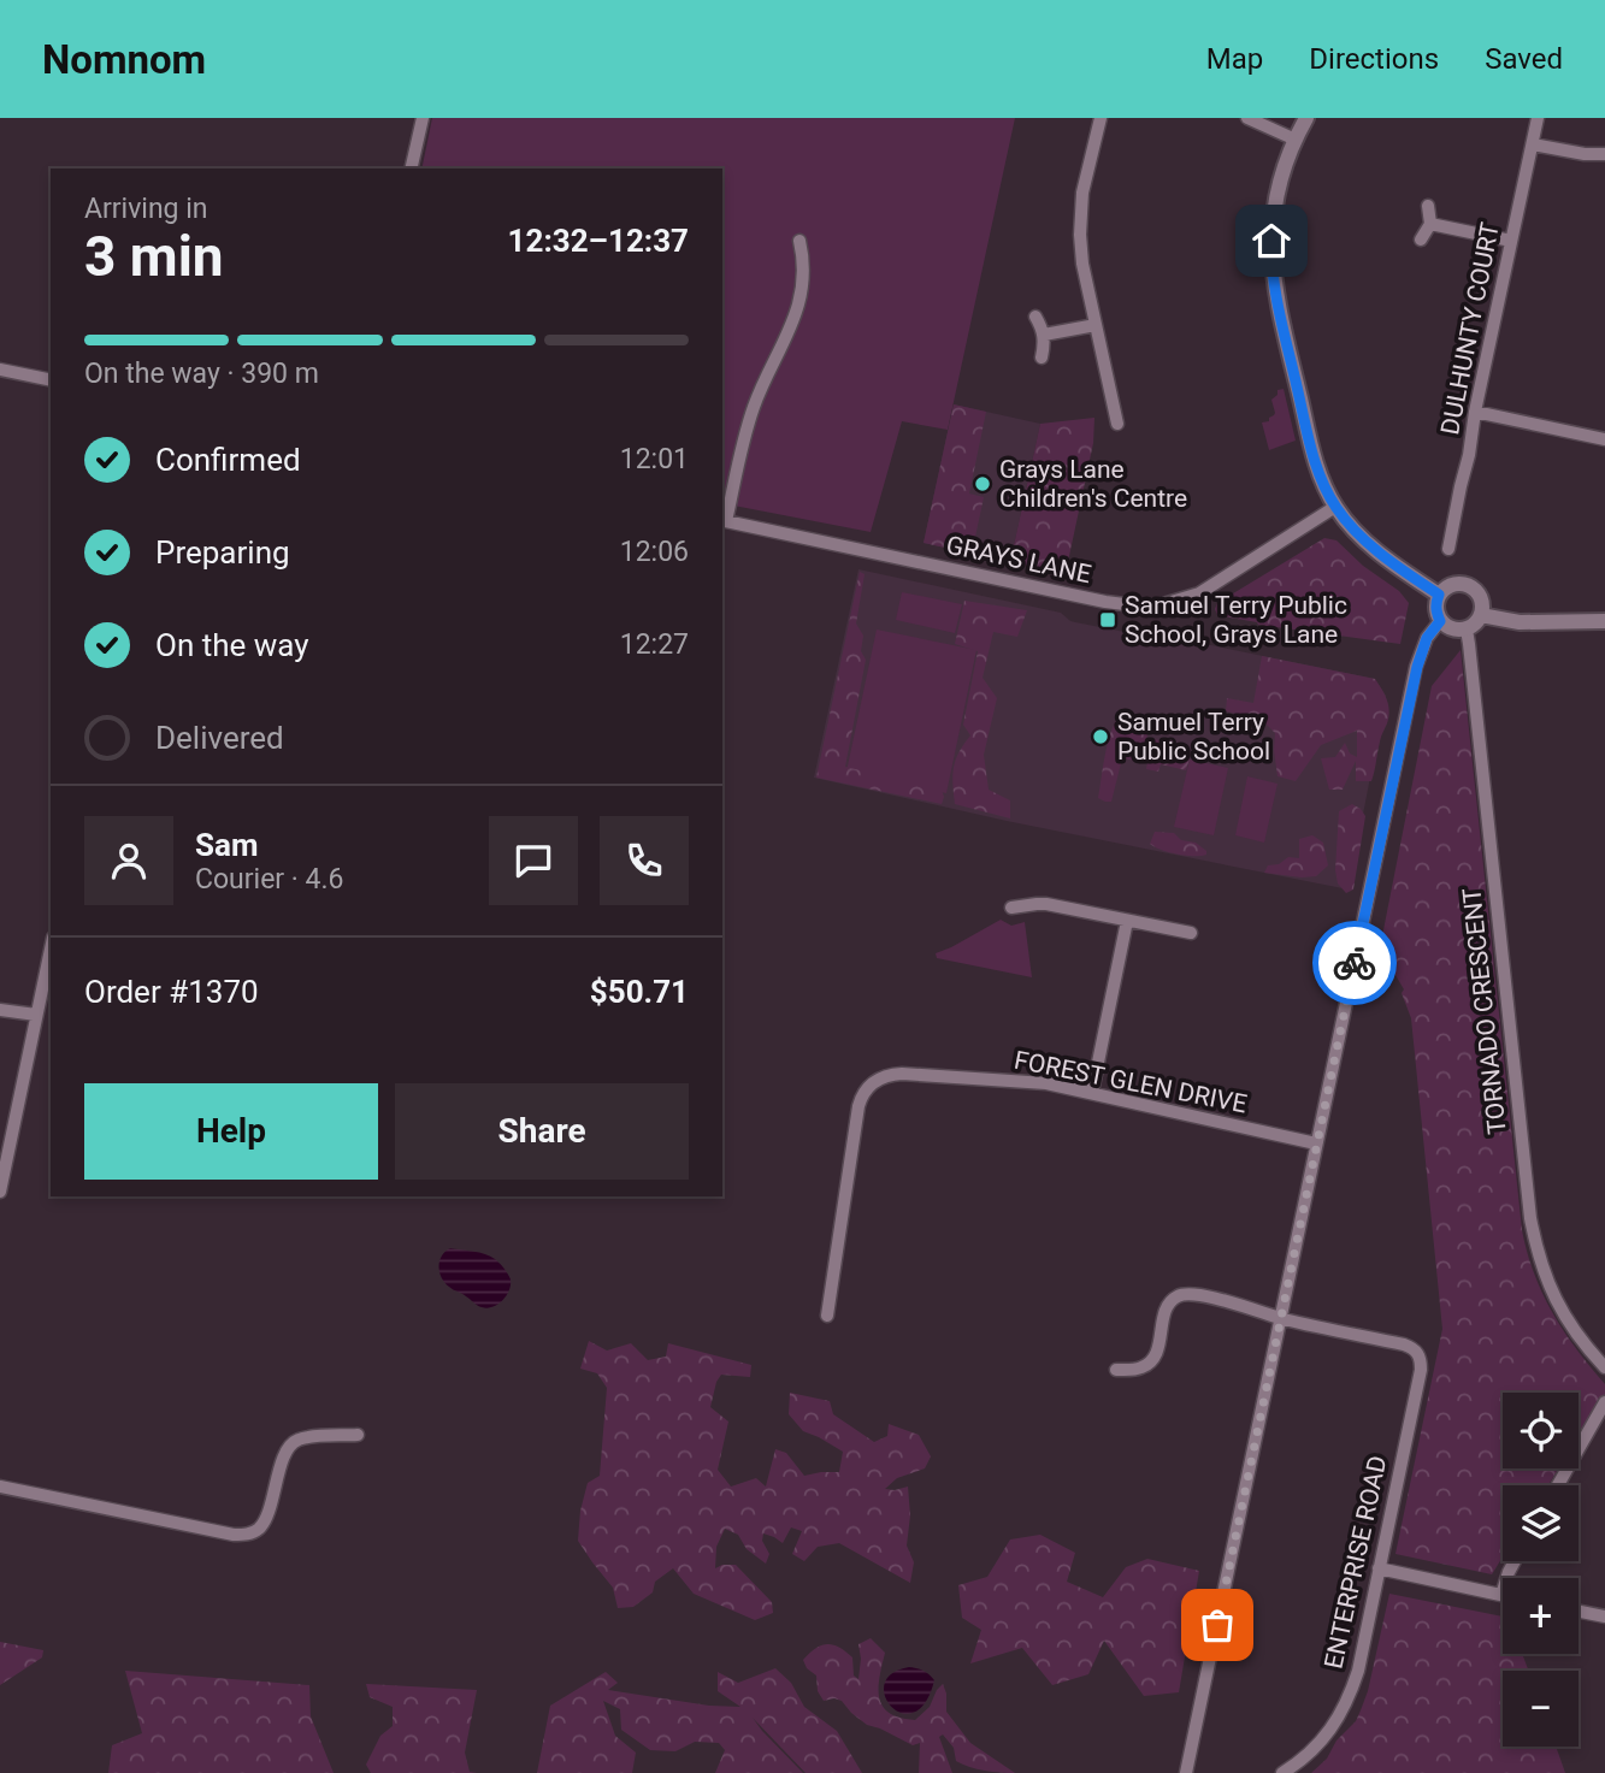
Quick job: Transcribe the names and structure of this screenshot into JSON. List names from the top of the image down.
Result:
{
  "streets": {
    "street": [
      "DULHUNTY COURT",
      "GRAYS LANE",
      "TORNADO CRESCENT",
      "FOREST GLEN DRIVE",
      "ENTERPRISE ROAD"
    ]
  },
  "places": {
    "other": ["Grays Lane Children's Centre", "Samuel Terry Public School"],
    "transit": ["Samuel Terry Public School, Grays Lane"]
  },
  "page": {
    "header": "Nomnom",
    "nav": ["Map", "Directions", "Saved"],
    "heading": ["3 min", "Arriving in", "12:32–12:37"],
    "panel": [
      "Sam",
      "Courier · 4.6",
      "Order #1370",
      "$50.71"
    ],
    "bar": "On the way · 390 m",
    "list": [
      ["Confirmed", "12:01"],
      ["Preparing", "12:06"],
      ["On the way", "12:27"],
      "Delivered"
    ],
    "buttons": ["Help", "Share"],
    "map_buttons": ["+", "−"]
  }
}
